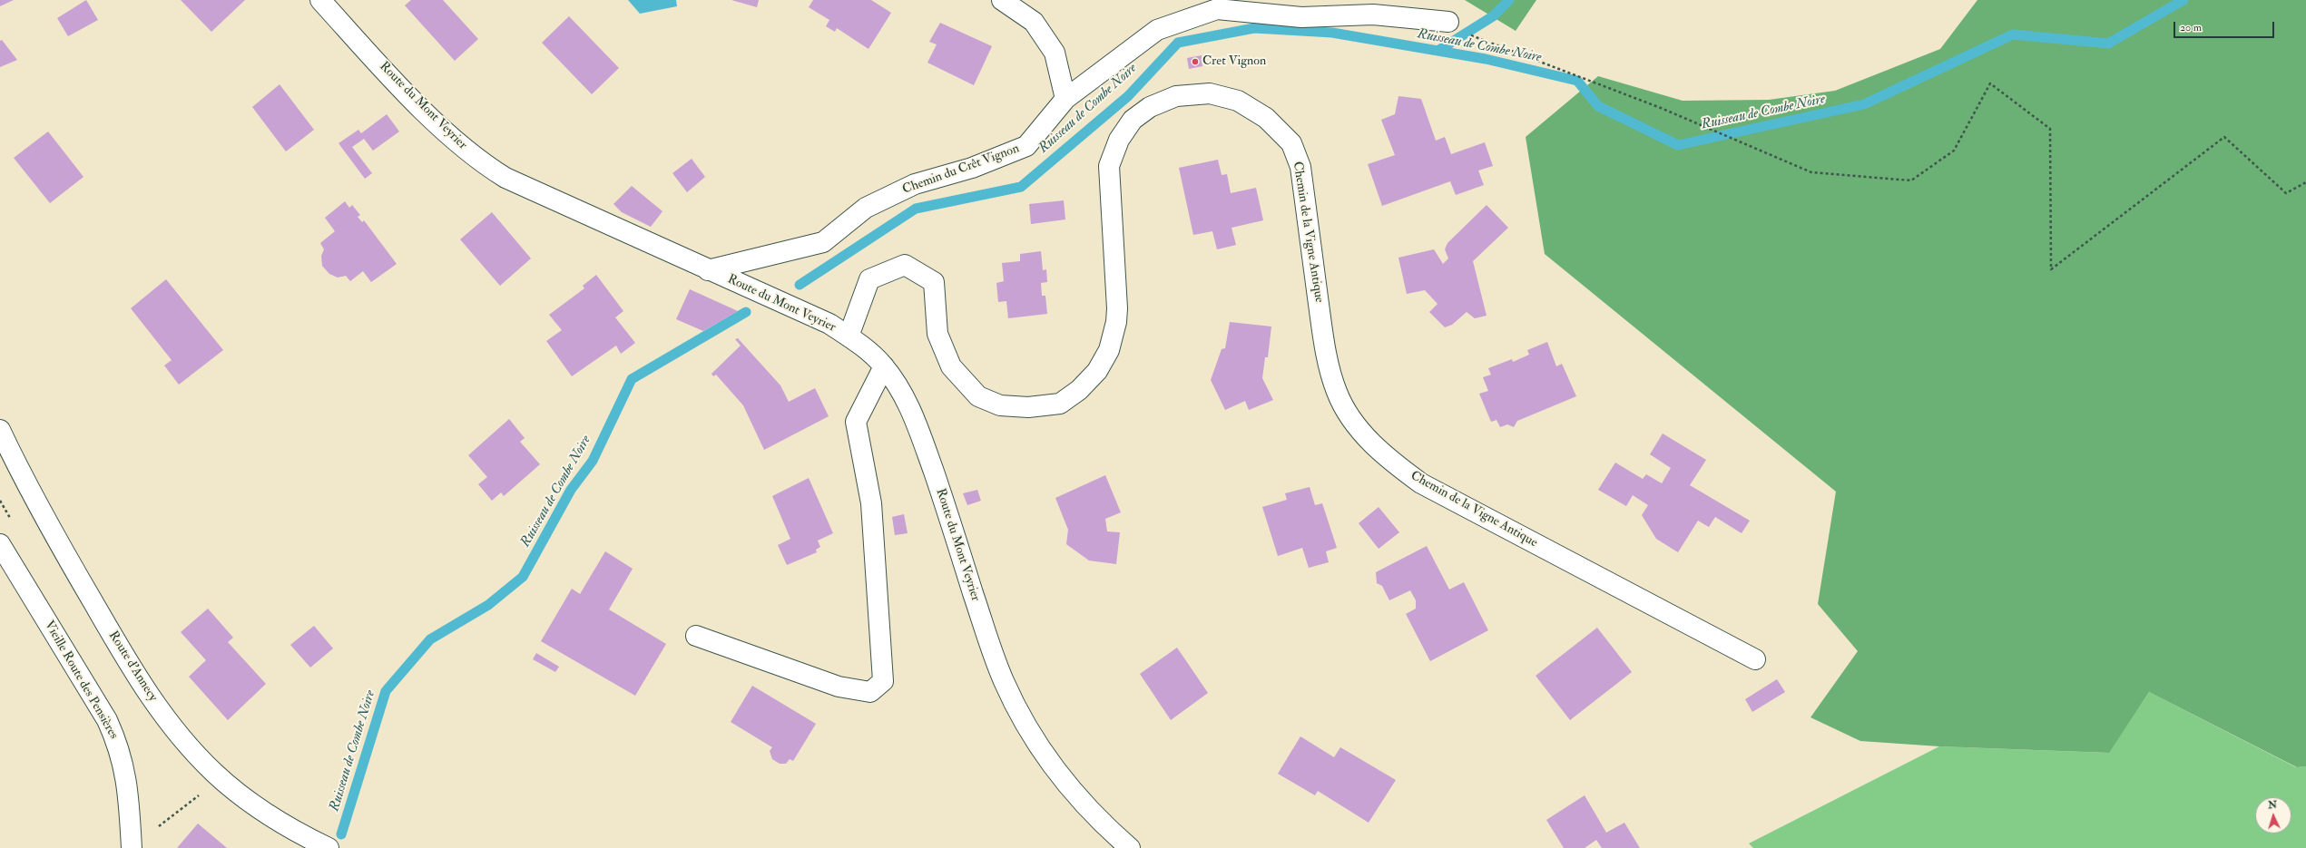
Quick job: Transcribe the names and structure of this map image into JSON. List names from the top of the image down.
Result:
{
  "streets": {
    "street": [
      "Route du Mont Veyrier",
      "Chemin du Crêt Vignon",
      "Chemin de la Vigne Antique",
      "Route d'Annecy",
      "Vieille Route des Pensières"
    ]
  },
  "crossings": [
    ["Route du Mont Veyrier", "Chemin du Crêt Vignon"],
    ["Route du Mont Veyrier", "Chemin de la Vigne Antique"]
  ],
  "water": ["Ruisseau de Combe Noire"],
  "places": ["Cret Vignon"],
  "scale_bar": "20 m",
  "north": "top"
}
